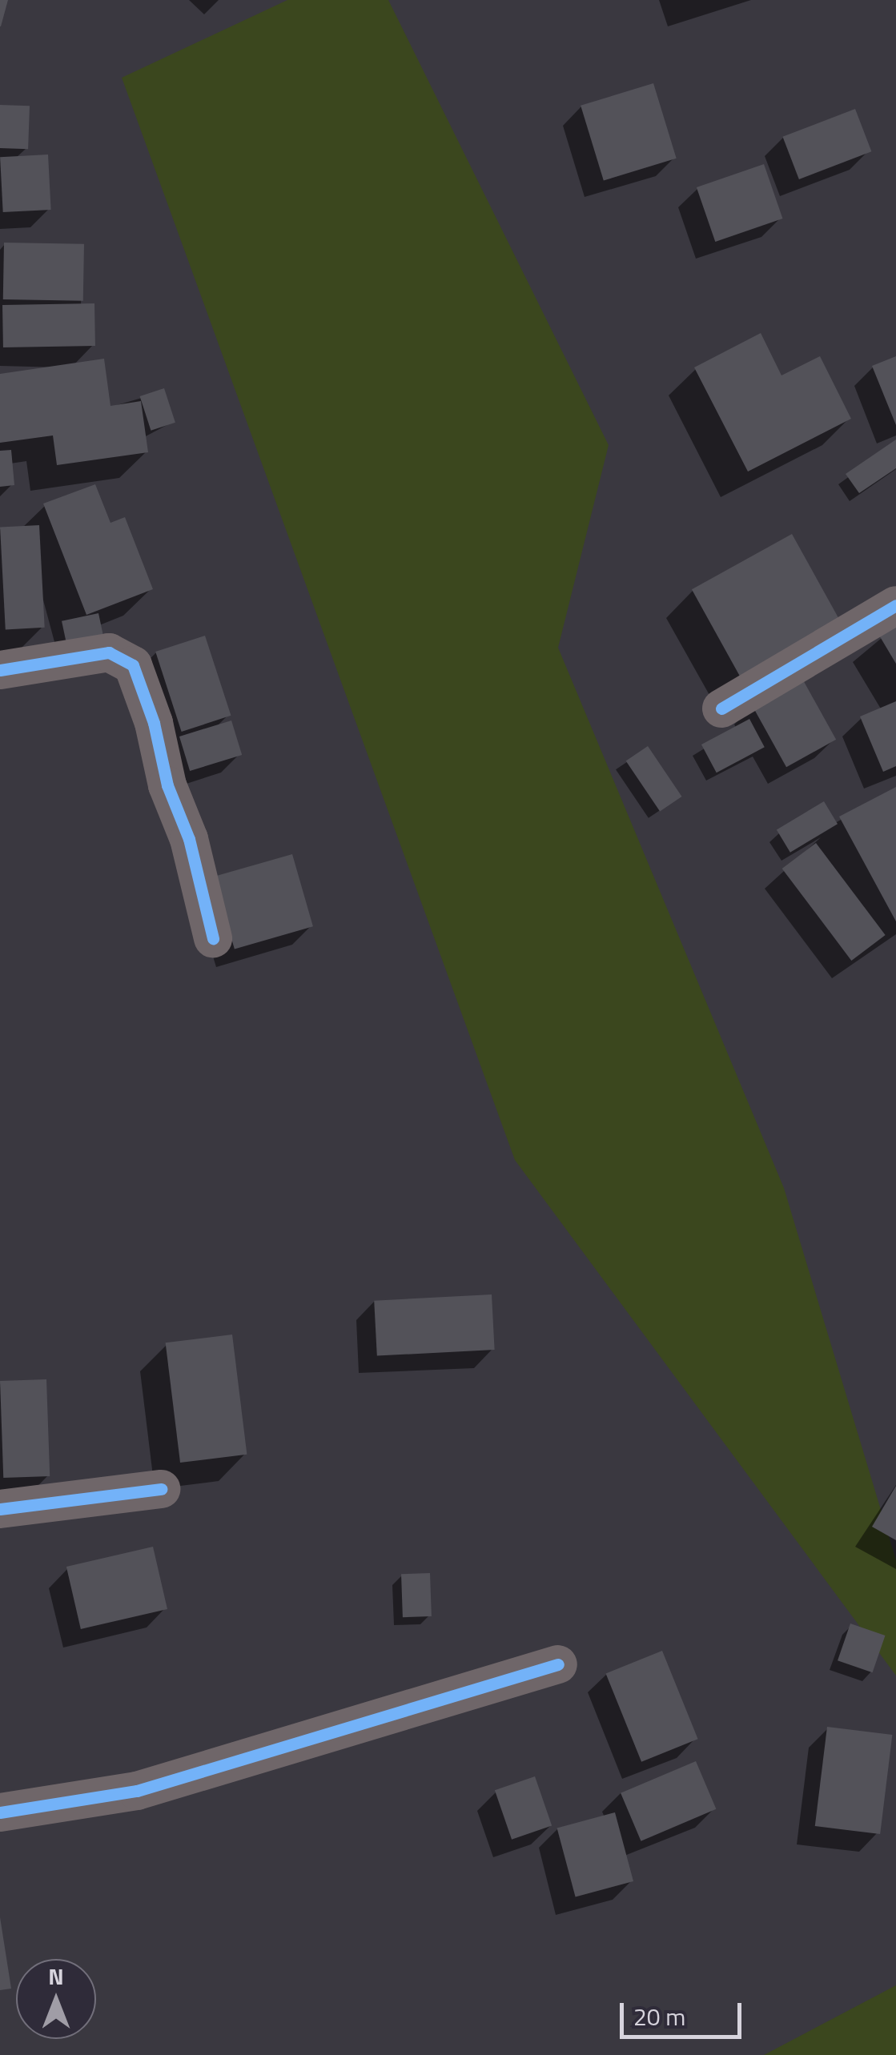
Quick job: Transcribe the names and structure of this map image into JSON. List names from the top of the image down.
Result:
{
  "scale_bar": "20 m",
  "north": "top"
}
